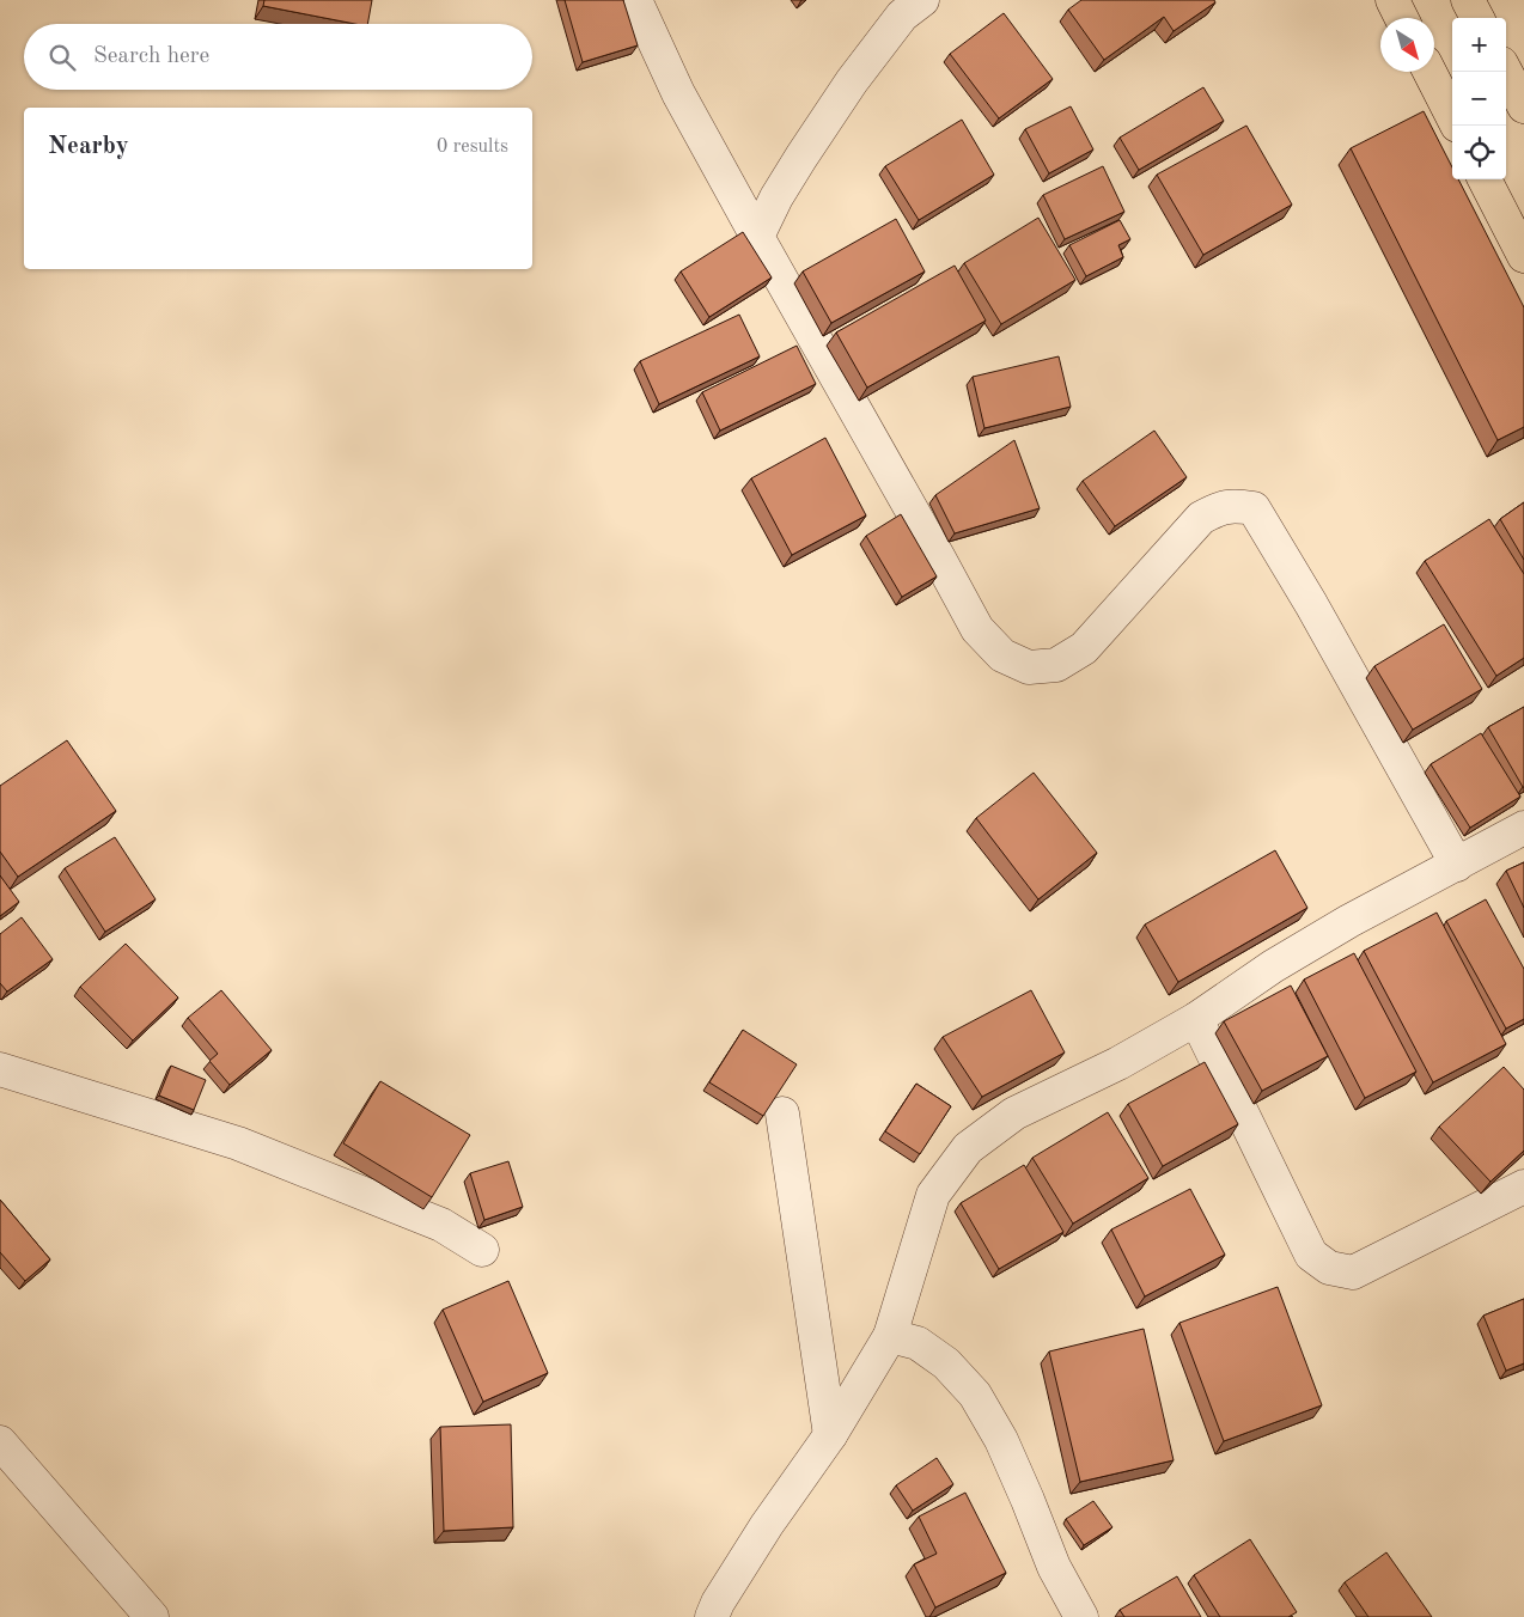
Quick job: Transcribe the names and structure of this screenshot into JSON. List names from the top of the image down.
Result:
{
  "north": "bottom right",
  "page": {
    "map_buttons": ["+", "−"],
    "search": "Search here",
    "heading": ["Nearby", "0 results"]
  }
}
